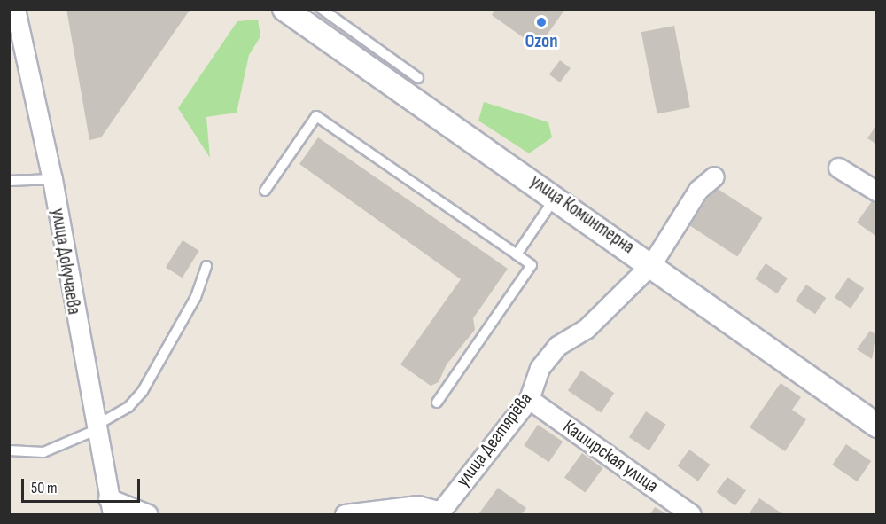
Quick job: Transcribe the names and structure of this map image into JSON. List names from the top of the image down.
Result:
{
  "streets": {
    "street": [
      "улица Коминтерна",
      "улица Докучаева",
      "улица Дегтярёва",
      "Каширская улица"
    ]
  },
  "crossings": [
    ["улица Коминтерна", "улица Дегтярёва"],
    ["улица Дегтярёва", "Каширская улица"]
  ],
  "places": ["Ozon"],
  "scale_bar": "50 m"
}
